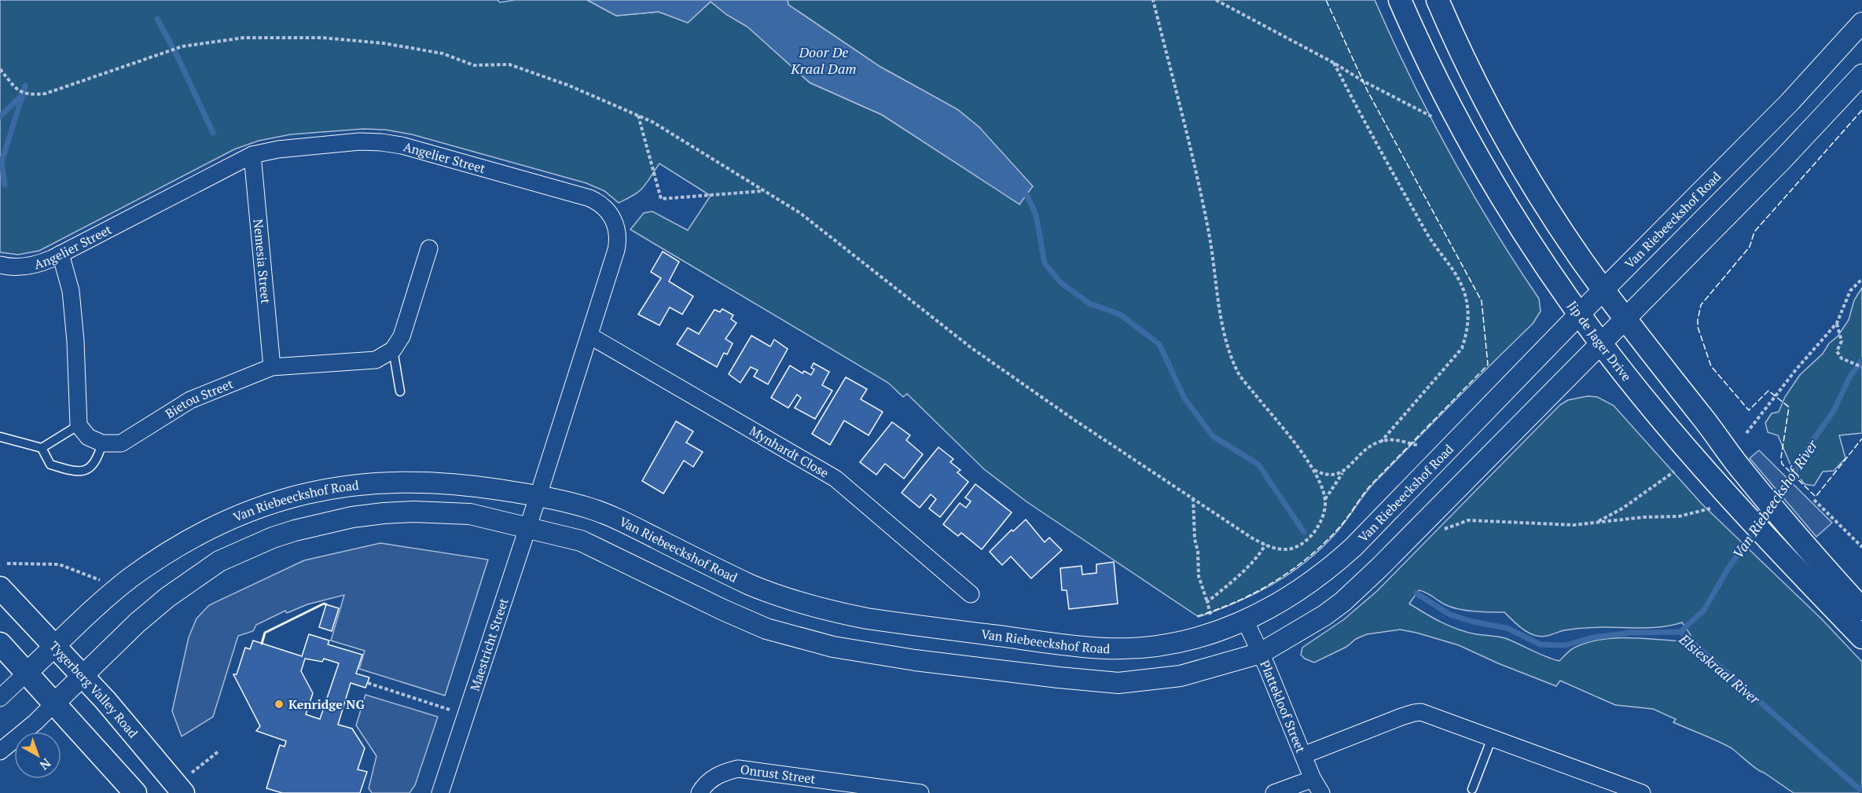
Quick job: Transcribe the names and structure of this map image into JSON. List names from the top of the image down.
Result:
{
  "streets": {
    "main road": ["Jip de Jager Drive", "Tygerberg Valley Road"],
    "street": [
      "Angelier Street",
      "Van Riebeeckshof Road",
      "Nemesia Street",
      "Bietou Street",
      "Mynhardt Close",
      "Maestricht Street",
      "Plattekloof Street",
      "Onrust Street"
    ]
  },
  "crossings": [
    ["Angelier Street", "Van Riebeeckshof Road"],
    ["Angelier Street", "Nemesia Street"],
    ["Angelier Street", "Mynhardt Close"],
    ["Angelier Street", "Maestricht Street"],
    ["Van Riebeeckshof Road", "Jip de Jager Drive"],
    ["Van Riebeeckshof Road", "Maestricht Street"],
    ["Van Riebeeckshof Road", "Tygerberg Valley Road"],
    ["Van Riebeeckshof Road", "Plattekloof Street"],
    ["Nemesia Street", "Bietou Street"]
  ],
  "water": ["Door De Kraal Dam", "Van Riebeeckshof River", "Elsieskraal River"],
  "places": ["Kenridge NG"],
  "north": "bottom right"
}
